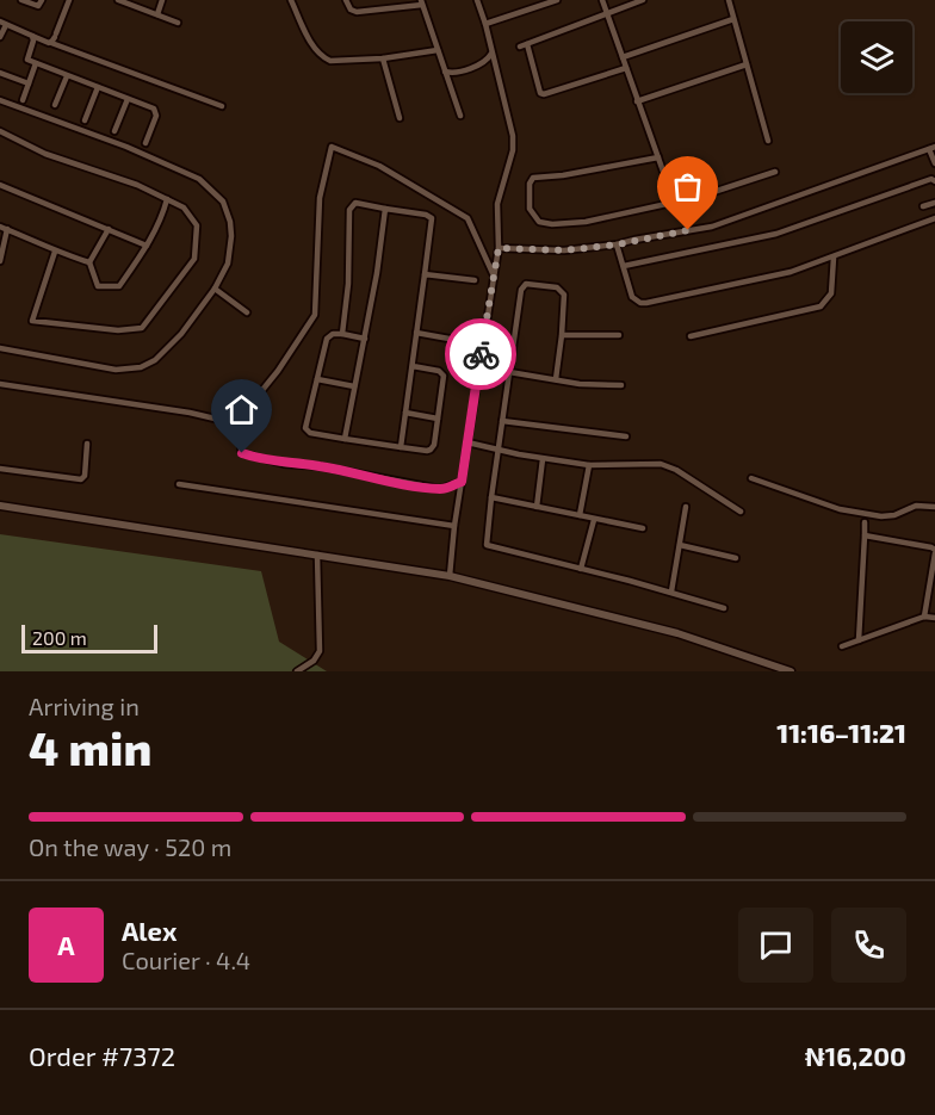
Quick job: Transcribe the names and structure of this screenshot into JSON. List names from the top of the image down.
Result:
{
  "scale_bar": "200 m",
  "page": {
    "scale": "200 m",
    "heading": ["4 min", "Arriving in", "11:16–11:21"],
    "panel": [
      "Alex",
      "Courier · 4.4",
      "Order #7372",
      "₦16,200"
    ],
    "bar": "On the way · 520 m",
    "round": "A"
  }
}
